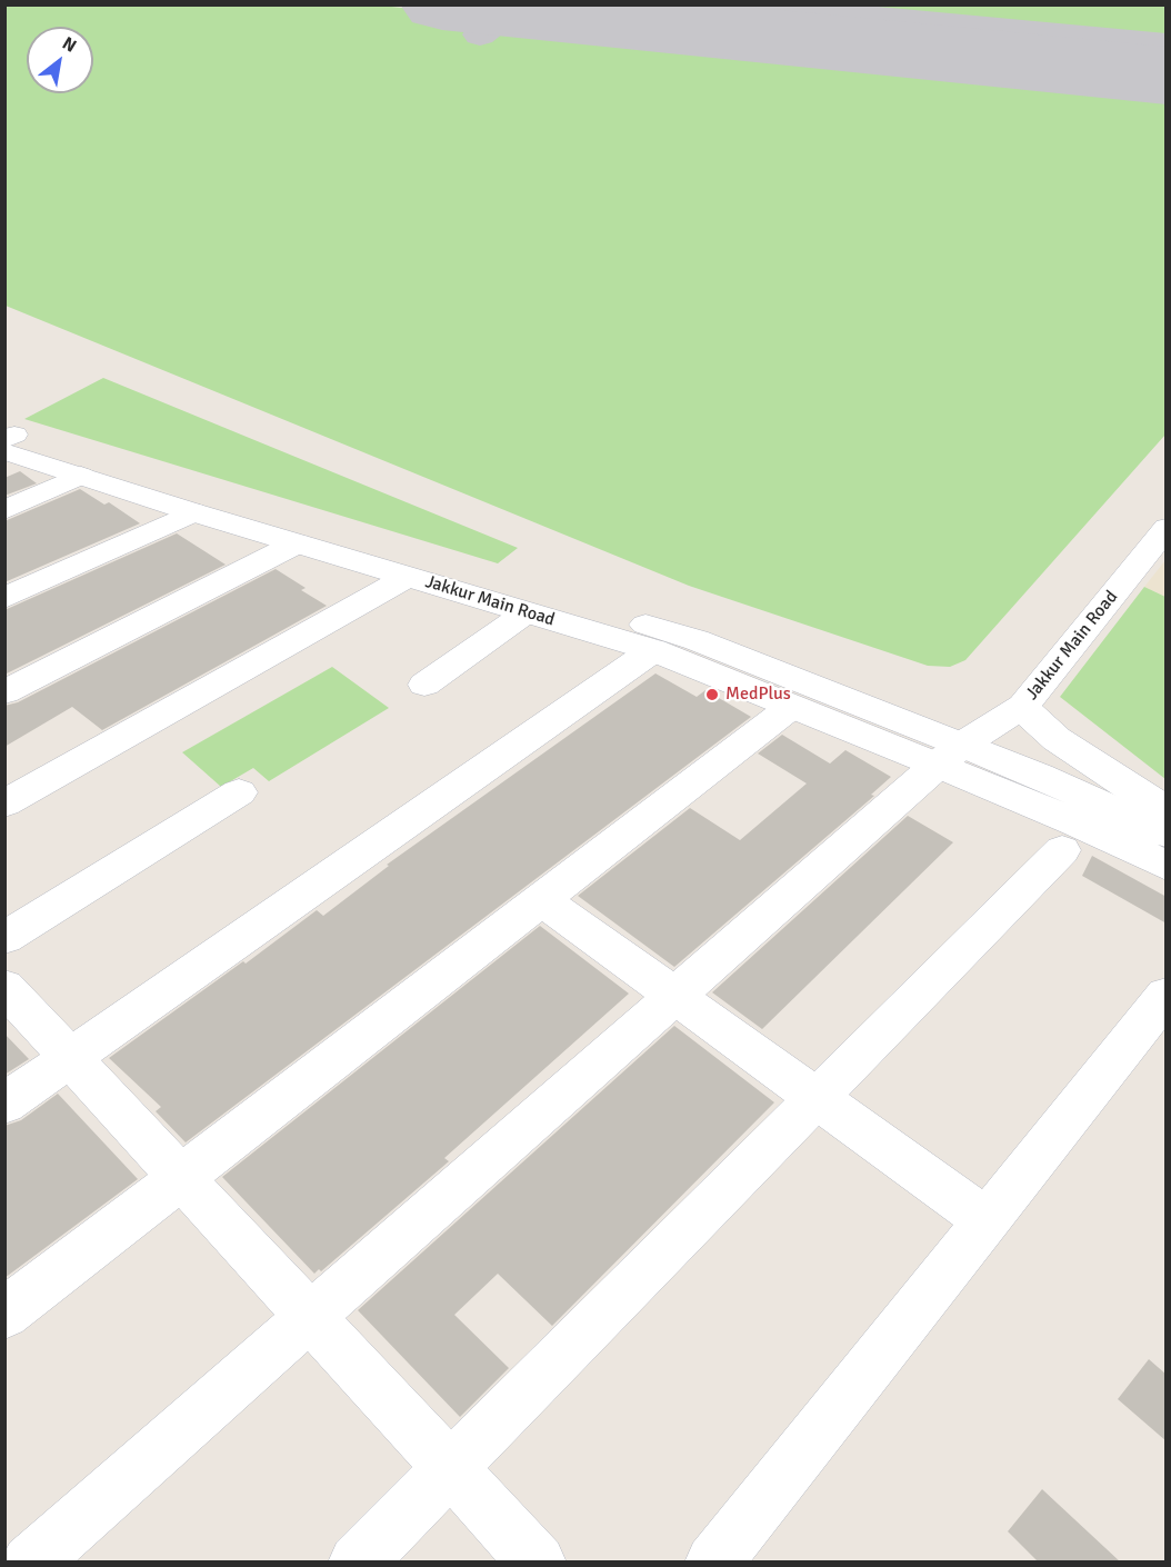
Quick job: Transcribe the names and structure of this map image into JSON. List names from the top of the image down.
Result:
{
  "streets": {
    "street": ["Jakkur Main Road"]
  },
  "places": ["MedPlus"],
  "north": "top right"
}
